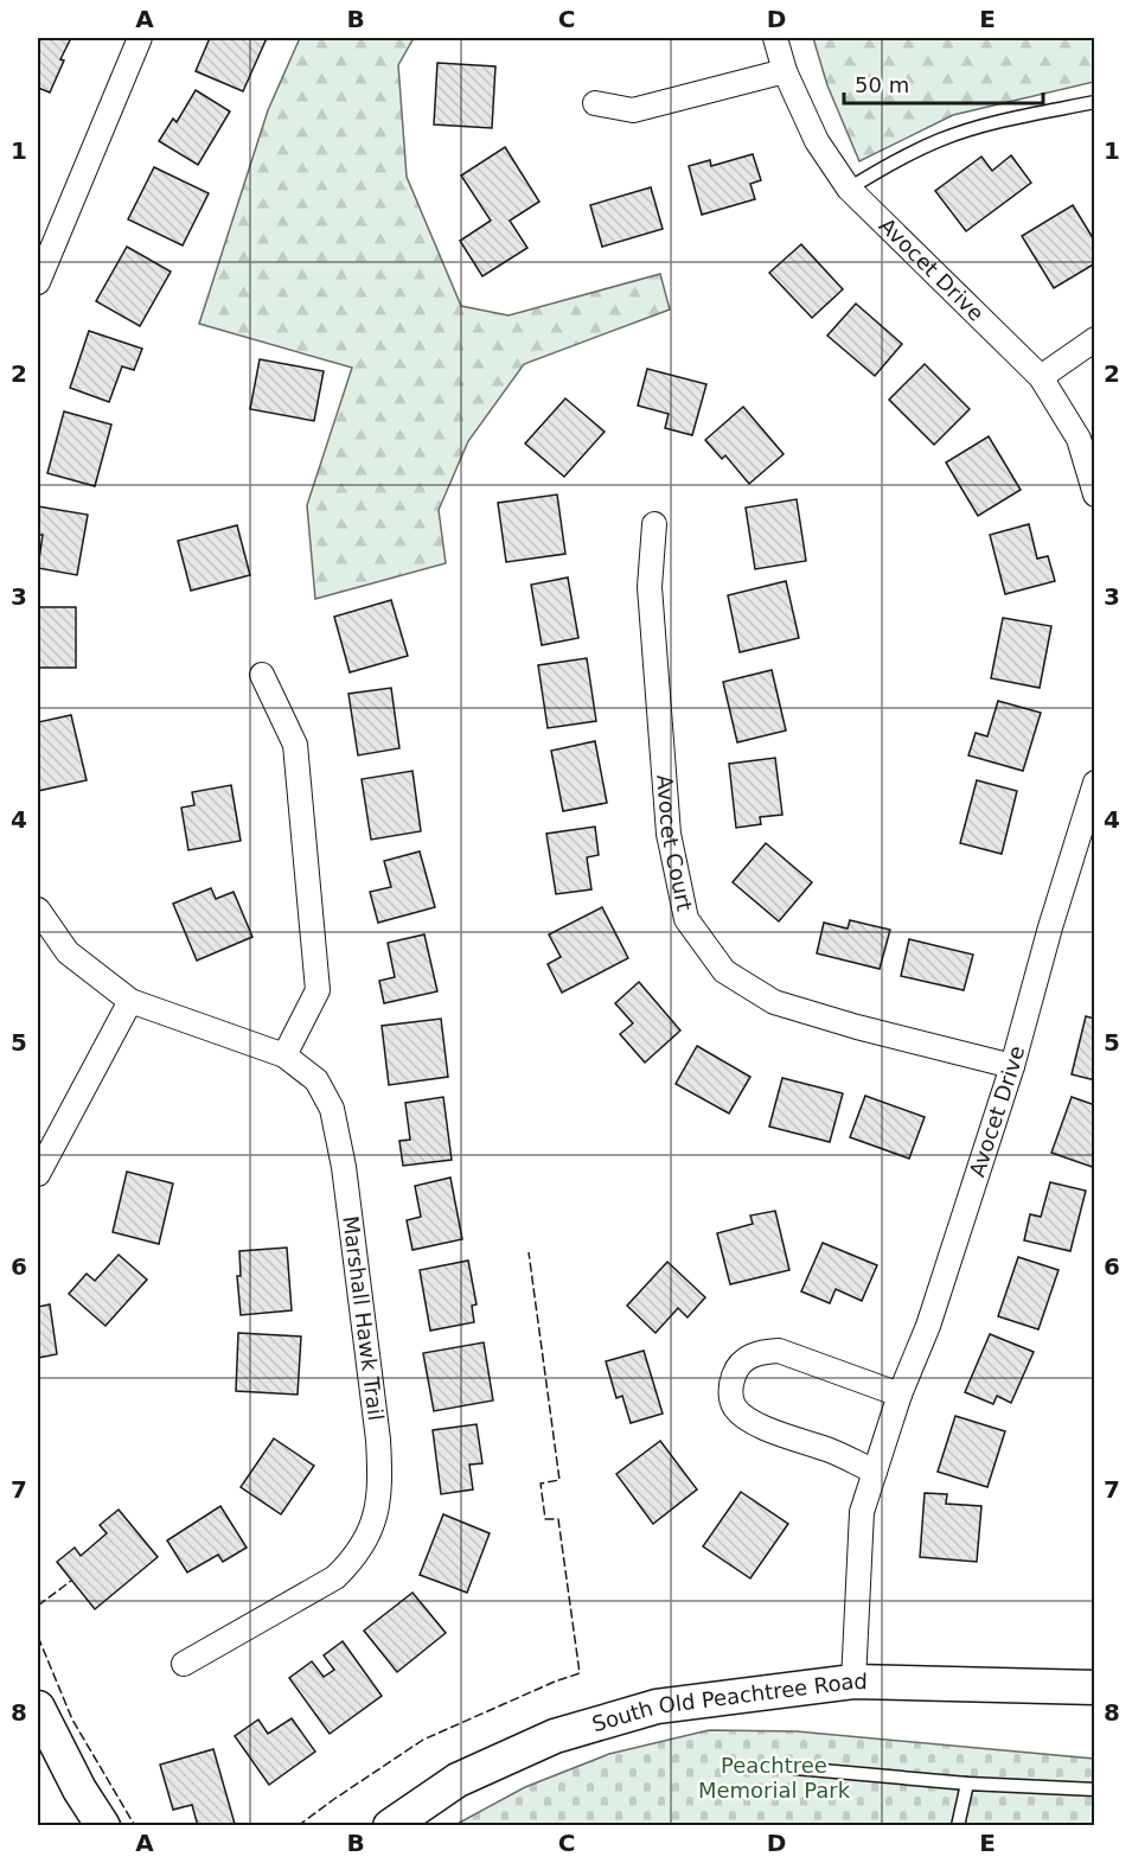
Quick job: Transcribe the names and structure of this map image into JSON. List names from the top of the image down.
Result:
{
  "streets": {
    "street": [
      "Avocet Drive",
      "Avocet Court",
      "Marshall Hawk Trail",
      "South Old Peachtree Road"
    ]
  },
  "crossings": [
    ["Avocet Drive", "Avocet Court"],
    ["Avocet Drive", "South Old Peachtree Road"]
  ],
  "parks": ["Peachtree Memorial Park"],
  "scale_bar": "50 m",
  "grid": {
    "columns": [
      "A",
      "B",
      "C",
      "D",
      "E"
    ],
    "rows": [
      "1",
      "2",
      "3",
      "4",
      "5",
      "6",
      "7",
      "8"
    ]
  }
}
